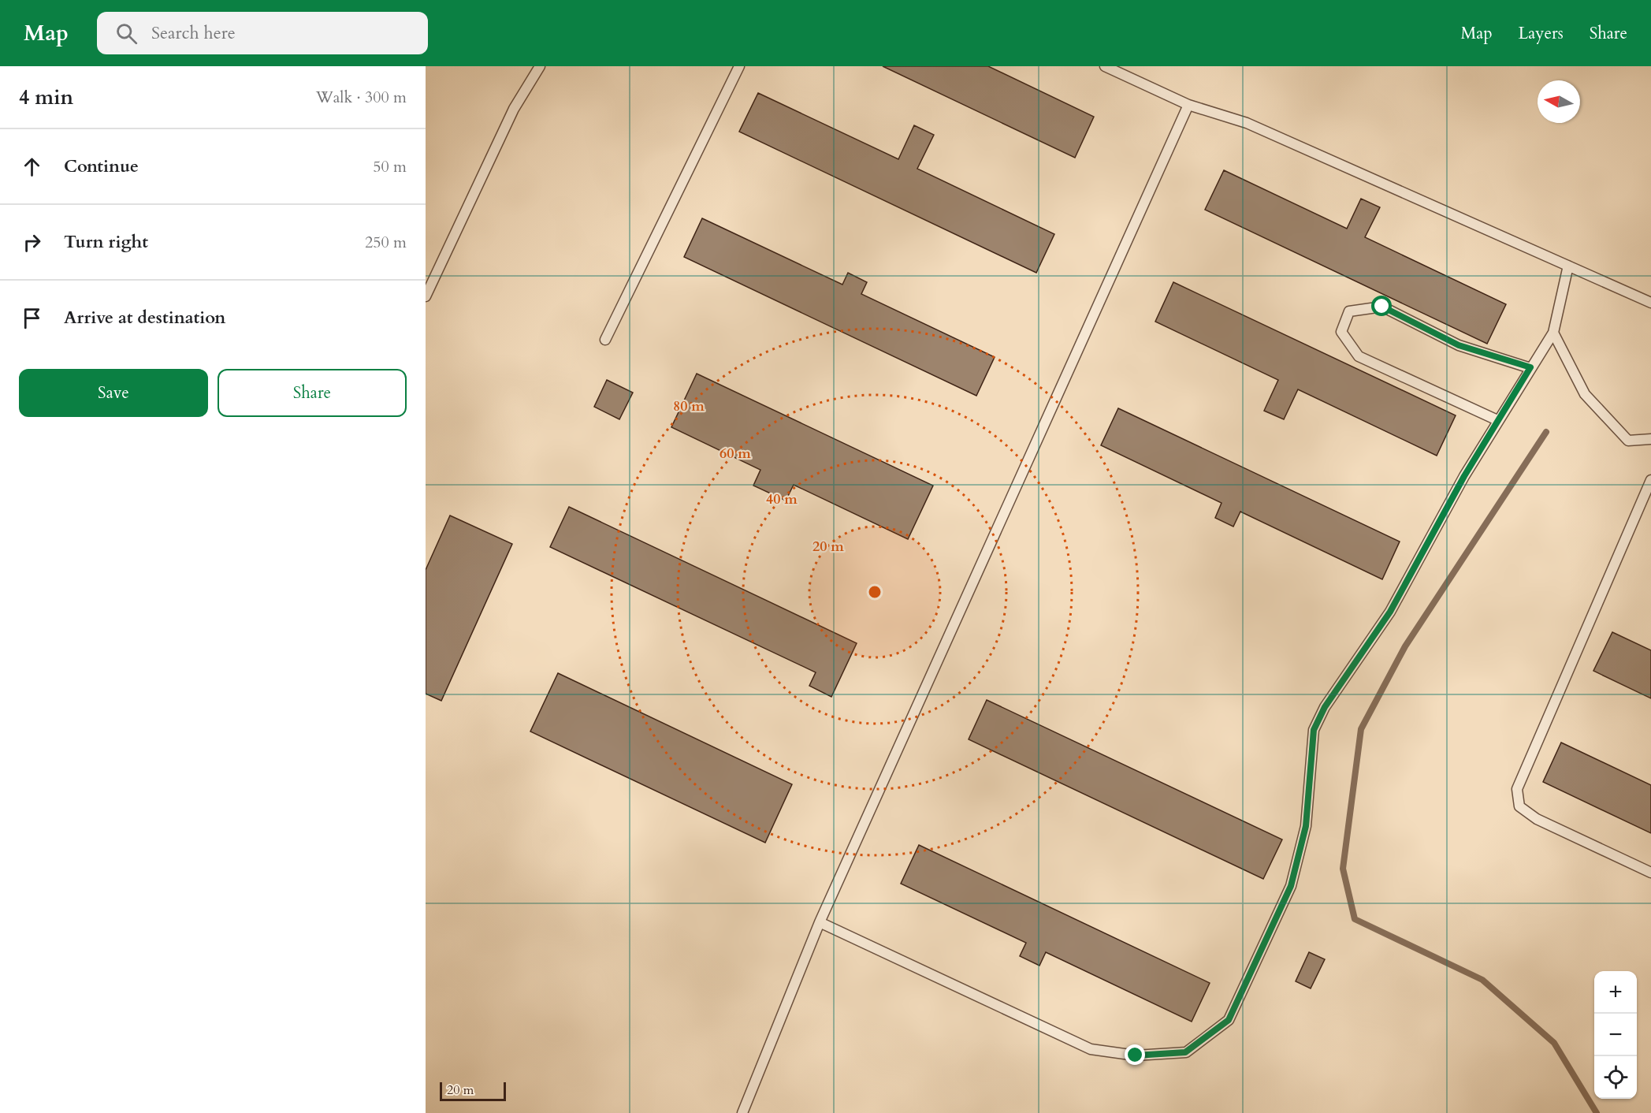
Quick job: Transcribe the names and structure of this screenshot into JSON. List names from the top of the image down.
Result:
{
  "scale_bar": "20 m",
  "north": "left",
  "page": {
    "header": "Map",
    "search": "Search here",
    "nav": ["Map", "Layers", "Share"],
    "heading": ["4 min", "Walk · 300 m"],
    "list": [
      ["Continue", "50 m"],
      ["Turn right", "250 m"],
      "Arrive at destination"
    ],
    "buttons": ["Save", "Share"],
    "map_buttons": ["+", "−"],
    "scale": "20 m"
  },
  "rings": [
    "80 m",
    "60 m",
    "40 m",
    "20 m"
  ]
}
